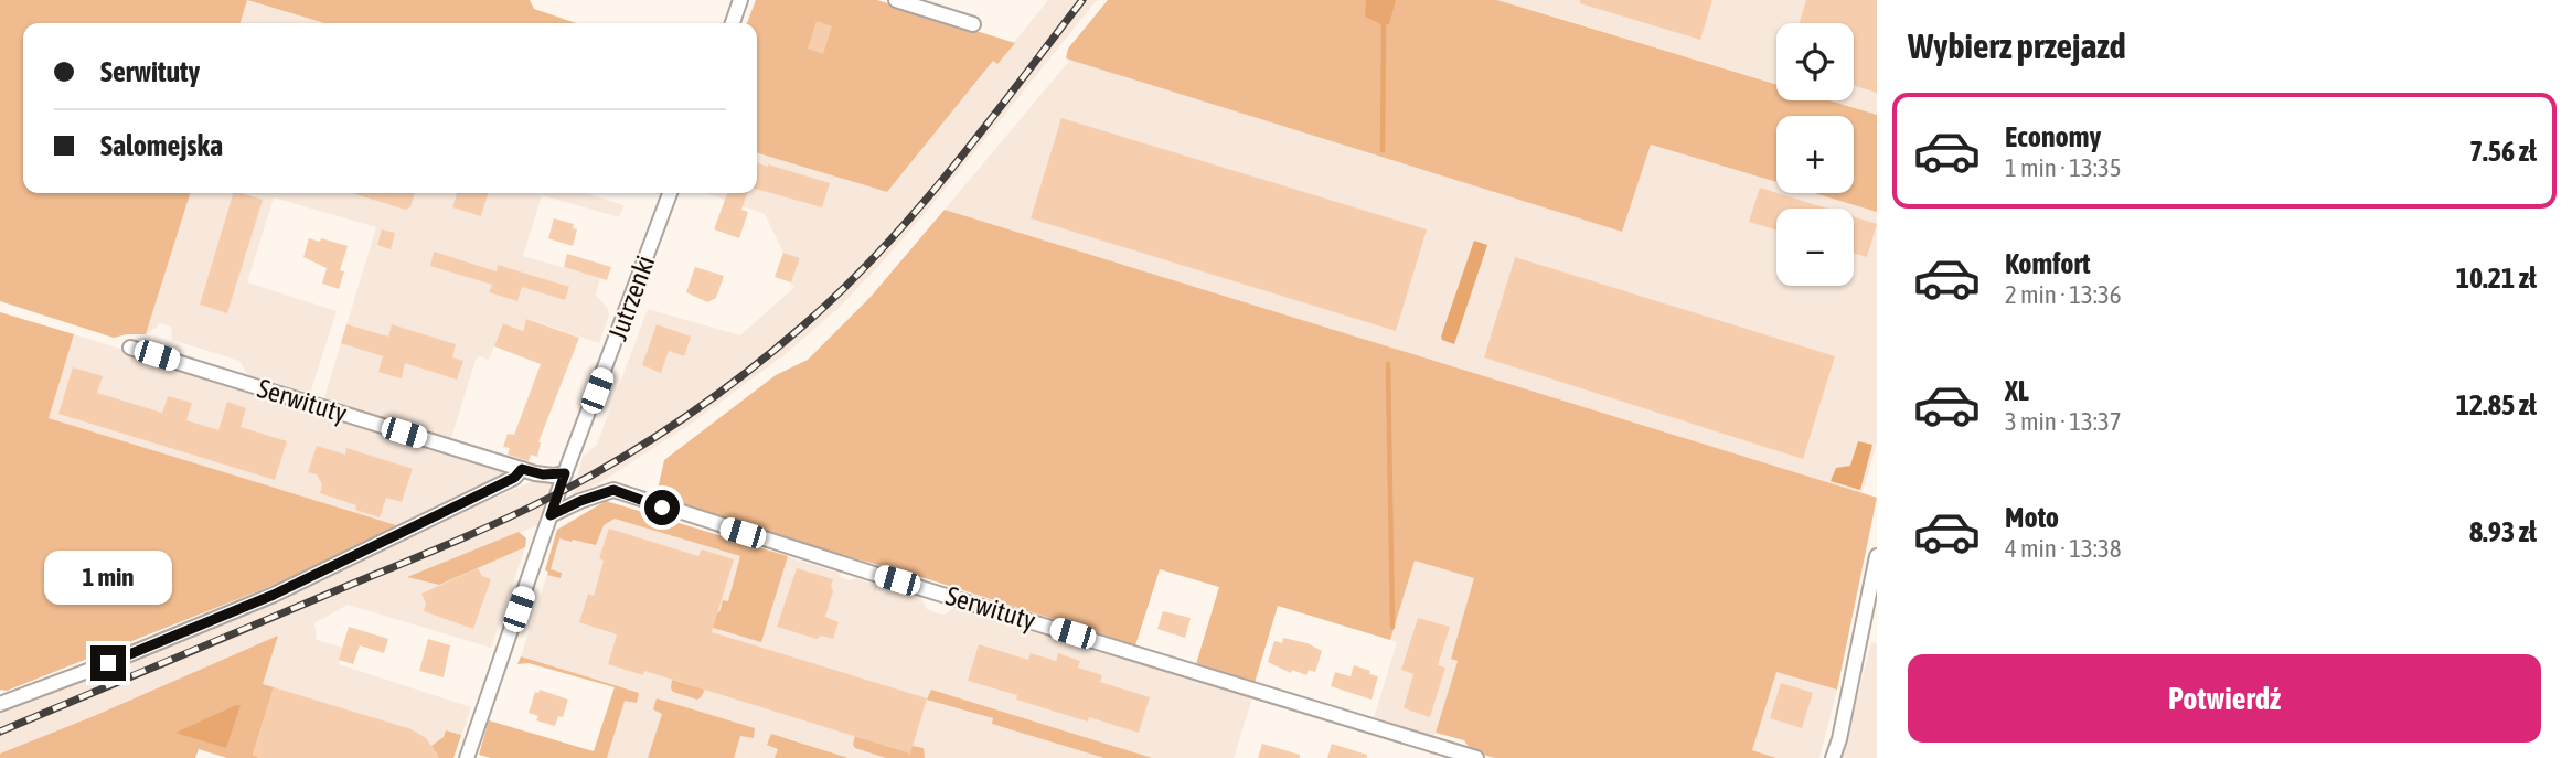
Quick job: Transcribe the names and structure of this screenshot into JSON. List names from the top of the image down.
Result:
{
  "streets": {
    "street": ["Jutrzenki", "Serwituty"]
  },
  "crossings": [
    ["Jutrzenki", "Serwituty"]
  ],
  "page": {
    "heading": "Wybierz przejazd",
    "map_buttons": ["+", "−"],
    "banner": ["Serwituty", "Salomejska"],
    "list": [
      {
        "name": "Economy",
        "note": "1 min · 13:35",
        "value": "7.56 zł"
      },
      {
        "name": "Komfort",
        "note": "2 min · 13:36",
        "value": "10.21 zł"
      },
      {
        "name": "XL",
        "note": "3 min · 13:37",
        "value": "12.85 zł"
      },
      {
        "name": "Moto",
        "note": "4 min · 13:38",
        "value": "8.93 zł"
      }
    ],
    "bubble": "1 min",
    "buttons": "Potwierdź"
  }
}
